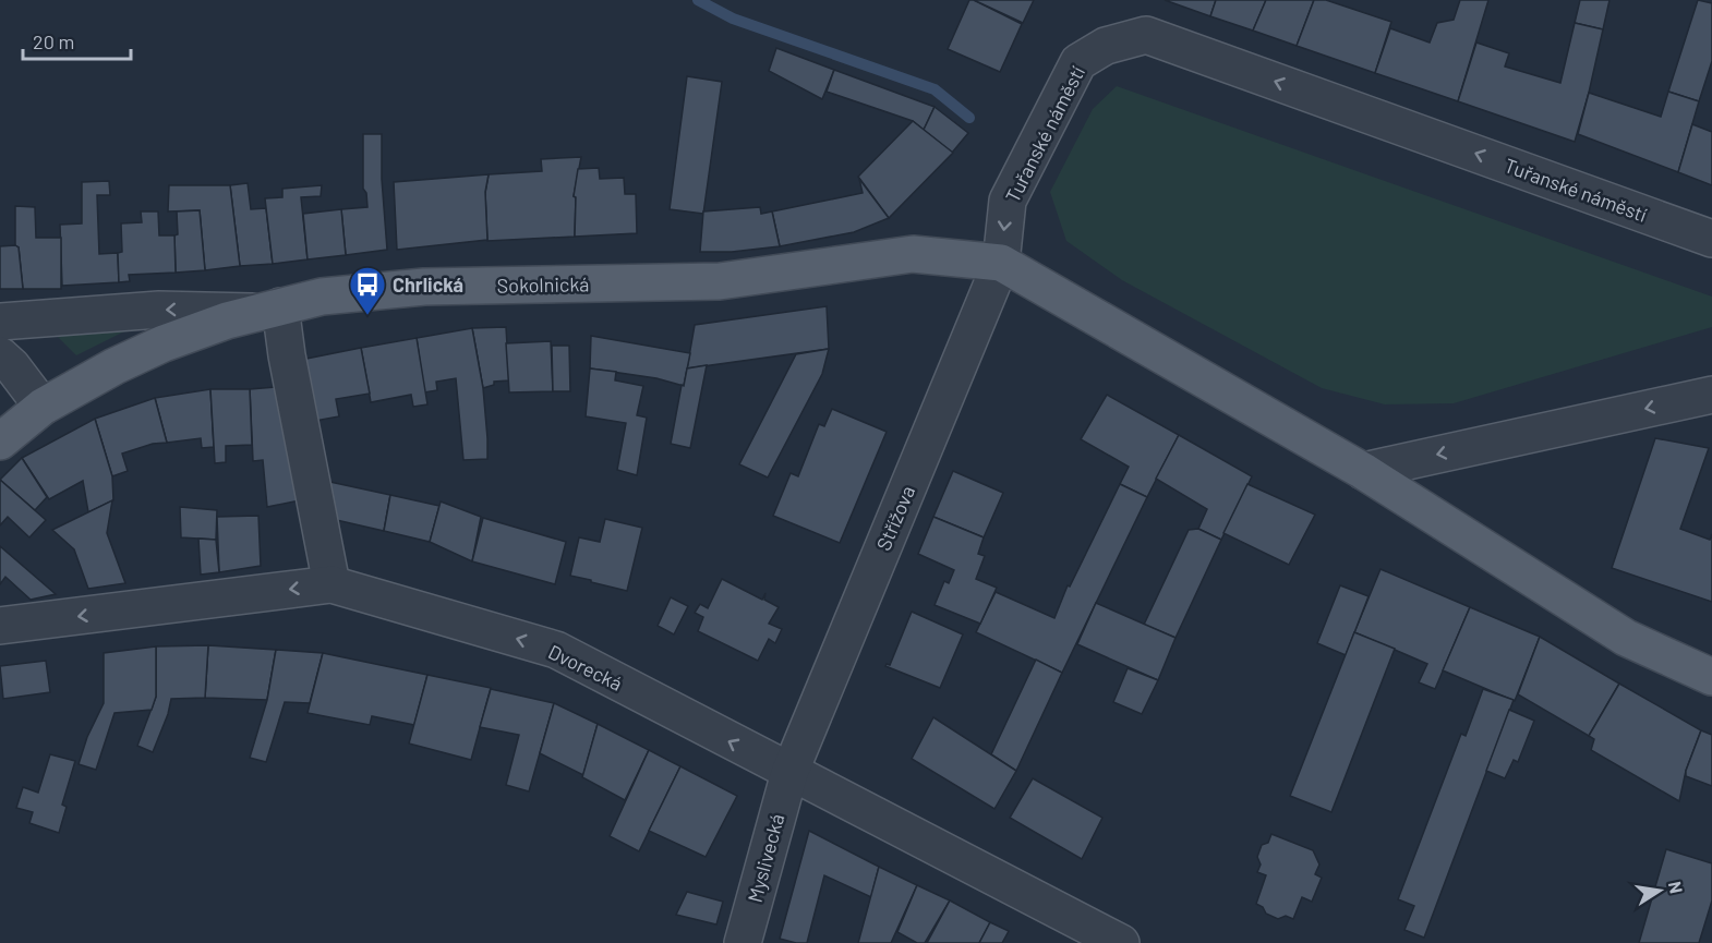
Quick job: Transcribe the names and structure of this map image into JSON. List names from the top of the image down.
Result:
{
  "streets": {
    "main road": ["Sokolnická"],
    "street": [
      "Tuřanské náměstí",
      "Střížova",
      "Dvorecká",
      "Myslivecká"
    ]
  },
  "crossings": [
    ["Tuřanské náměstí", "Sokolnická"],
    ["Tuřanské náměstí", "Střížova"],
    ["Sokolnická", "Střížova"],
    ["Střížova", "Dvorecká"],
    ["Střížova", "Myslivecká"],
    ["Dvorecká", "Myslivecká"]
  ],
  "places": {
    "bus stop": ["Chrlická"]
  },
  "scale_bar": "20 m",
  "north": "right"
}
